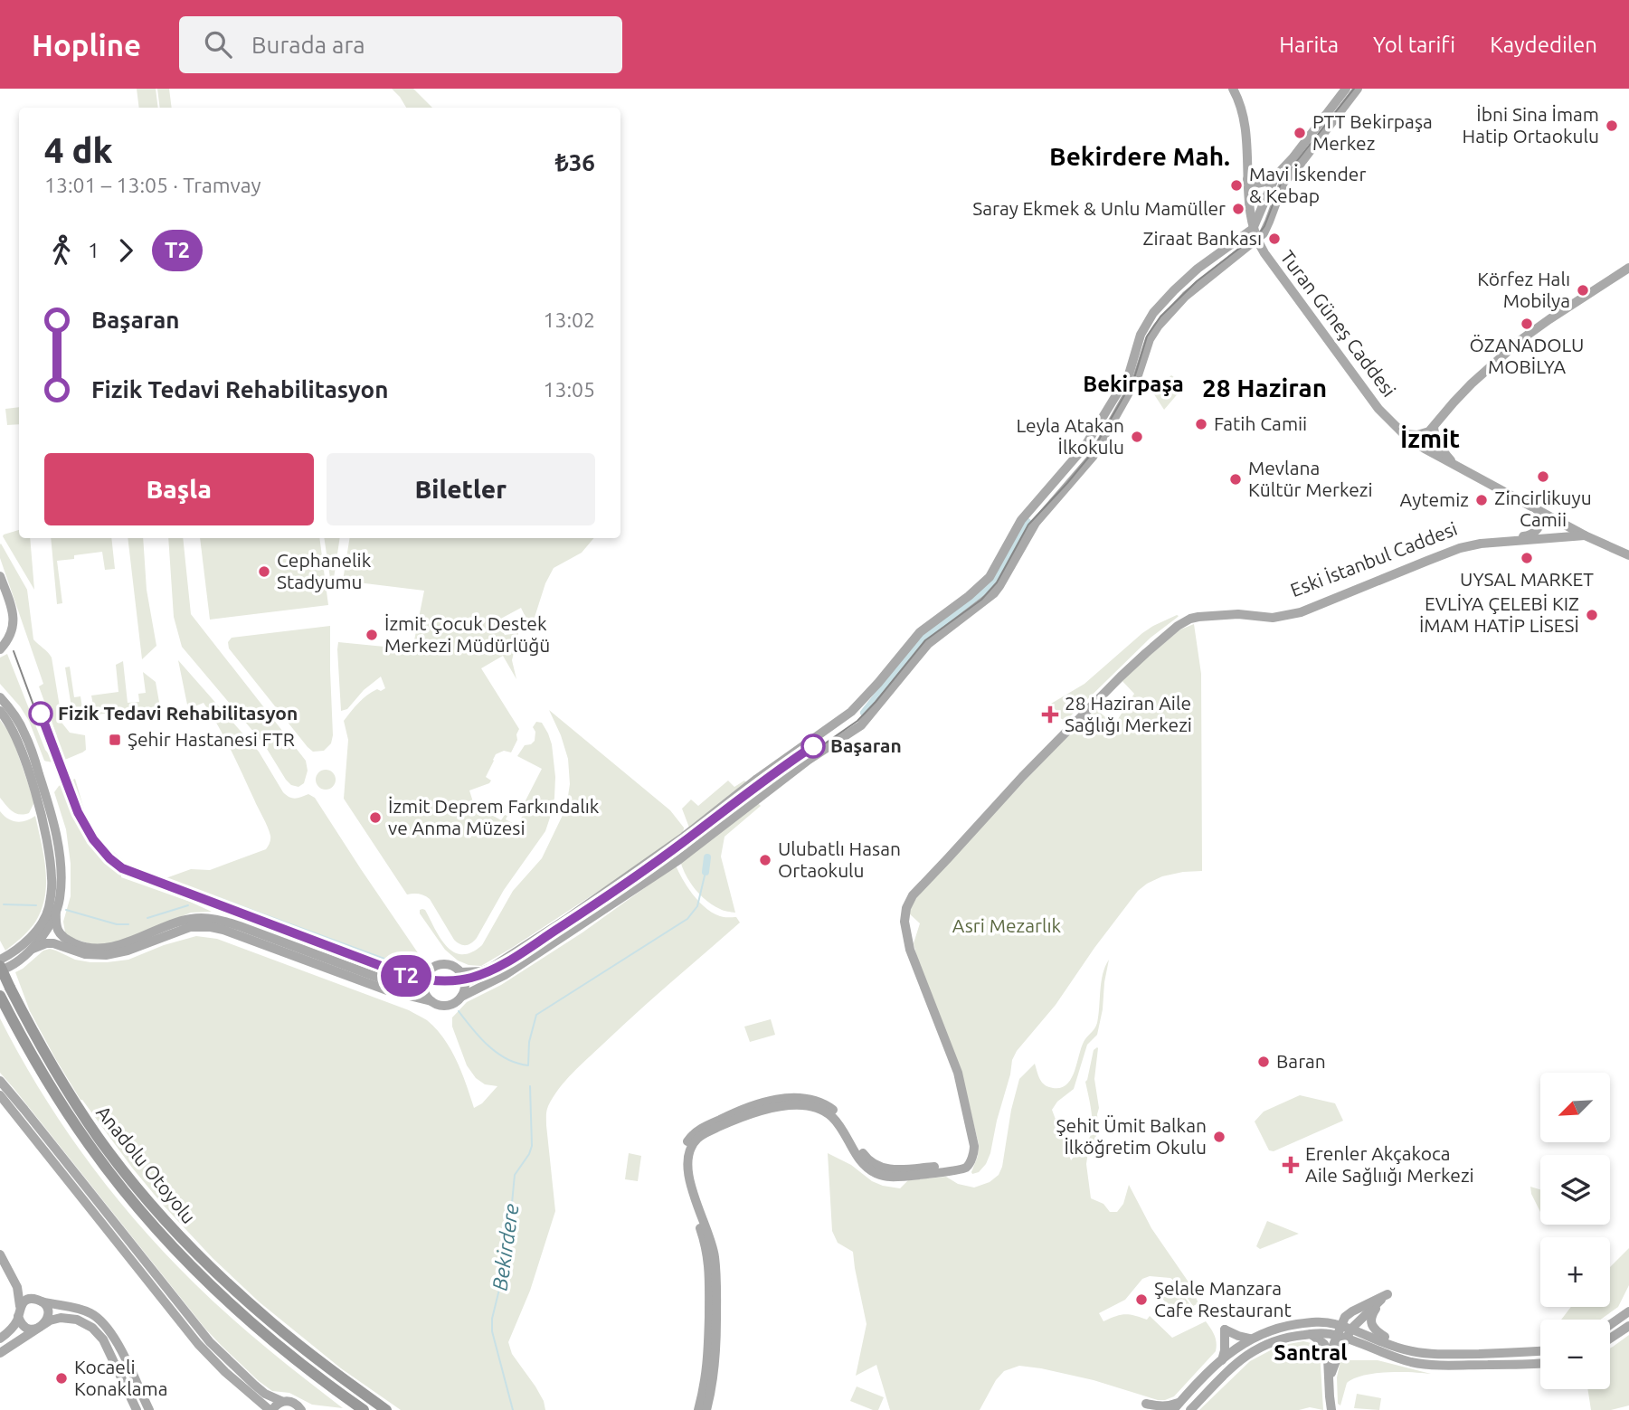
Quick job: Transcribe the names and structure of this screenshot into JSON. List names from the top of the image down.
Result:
{
  "streets": {
    "highway": ["Anadolu Otoyolu"],
    "main road": ["Turan Güneş Caddesi", "Eski İstanbul Caddesi"]
  },
  "crossings": [
    ["Turan Güneş Caddesi", "Eski İstanbul Caddesi"]
  ],
  "districts": [
    "Bekirdere Mah.",
    "Bekirpaşa",
    "28 Haziran",
    "İzmit",
    "Santral"
  ],
  "water": ["Bekirdere"],
  "parks": ["Asri Mezarlık"],
  "places": {
    "other": [
      "İbni Sina İmam Hatip Ortaokulu",
      "PTT Bekirpaşa Merkez",
      "Mavi İskender & Kebap",
      "Saray Ekmek & Unlu Mamüller",
      "Ziraat Bankası",
      "Körfez Halı Mobilya",
      "ÖZANADOLU MOBİLYA",
      "Fatih Camii",
      "Leyla Atakan İlkokulu",
      "Zincirlikuyu Camii",
      "Mevlana Kültür Merkezi",
      "Aytemiz",
      "UYSAL MARKET",
      "Cephanelik Stadyumu",
      "EVLİYA ÇELEBİ KIZ İMAM HATİP LİSESİ",
      "İzmit Çocuk Destek Merkezi Müdürlüğü",
      "Fizik Tedavi Rehabilitasyon",
      "Başaran",
      "İzmit Deprem Farkındalık ve Anma Müzesi",
      "Ulubatlı Hasan Ortaokulu",
      "Baran",
      "Şehit Ümit Balkan İlköğretim Okulu",
      "Şelale Manzara Cafe Restaurant",
      "Kocaeli Konaklama"
    ],
    "health": ["28 Haziran Aile Sağlığı Merkezi", "Erenler Akçakoca Aile Sağlıığı Merkezi"],
    "transit": ["Şehir Hastanesi FTR"]
  },
  "lines": ["tram line T2"],
  "north": "bottom left",
  "page": {
    "header": "Hopline",
    "search": "Burada ara",
    "nav": ["Harita", "Yol tarifi", "Kaydedilen"],
    "on_map": "T2",
    "heading": ["4 dk", "13:01 – 13:05 · Tramvay", "₺36"],
    "legs": ["1", "T2"],
    "list": [
      {
        "name": "Başaran",
        "value": "13:02"
      },
      {
        "name": "Fizik Tedavi Rehabilitasyon",
        "value": "13:05"
      }
    ],
    "buttons": ["Başla", "Biletler"],
    "map_buttons": ["+", "−"]
  }
}
